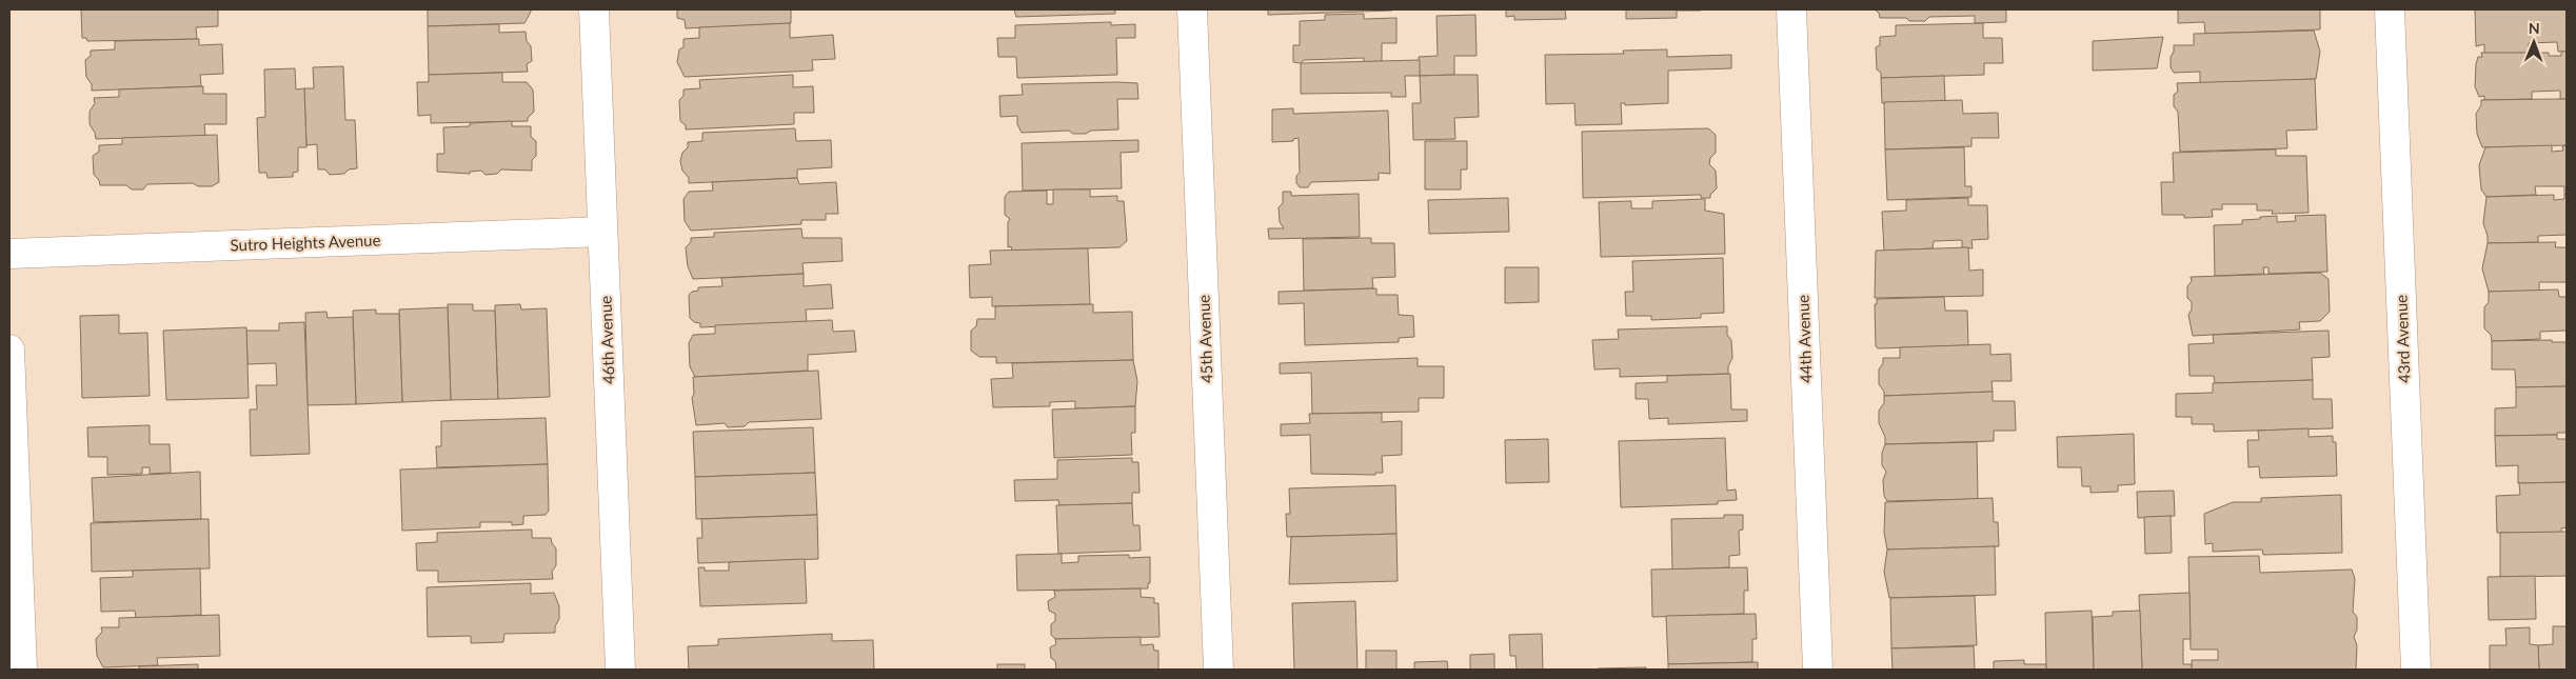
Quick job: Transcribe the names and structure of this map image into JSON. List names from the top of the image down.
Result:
{
  "streets": {
    "street": [
      "Sutro Heights Avenue",
      "45th Avenue",
      "44th Avenue",
      "43rd Avenue",
      "46th Avenue"
    ]
  },
  "crossings": [
    ["Sutro Heights Avenue", "46th Avenue"]
  ],
  "north": "top"
}
